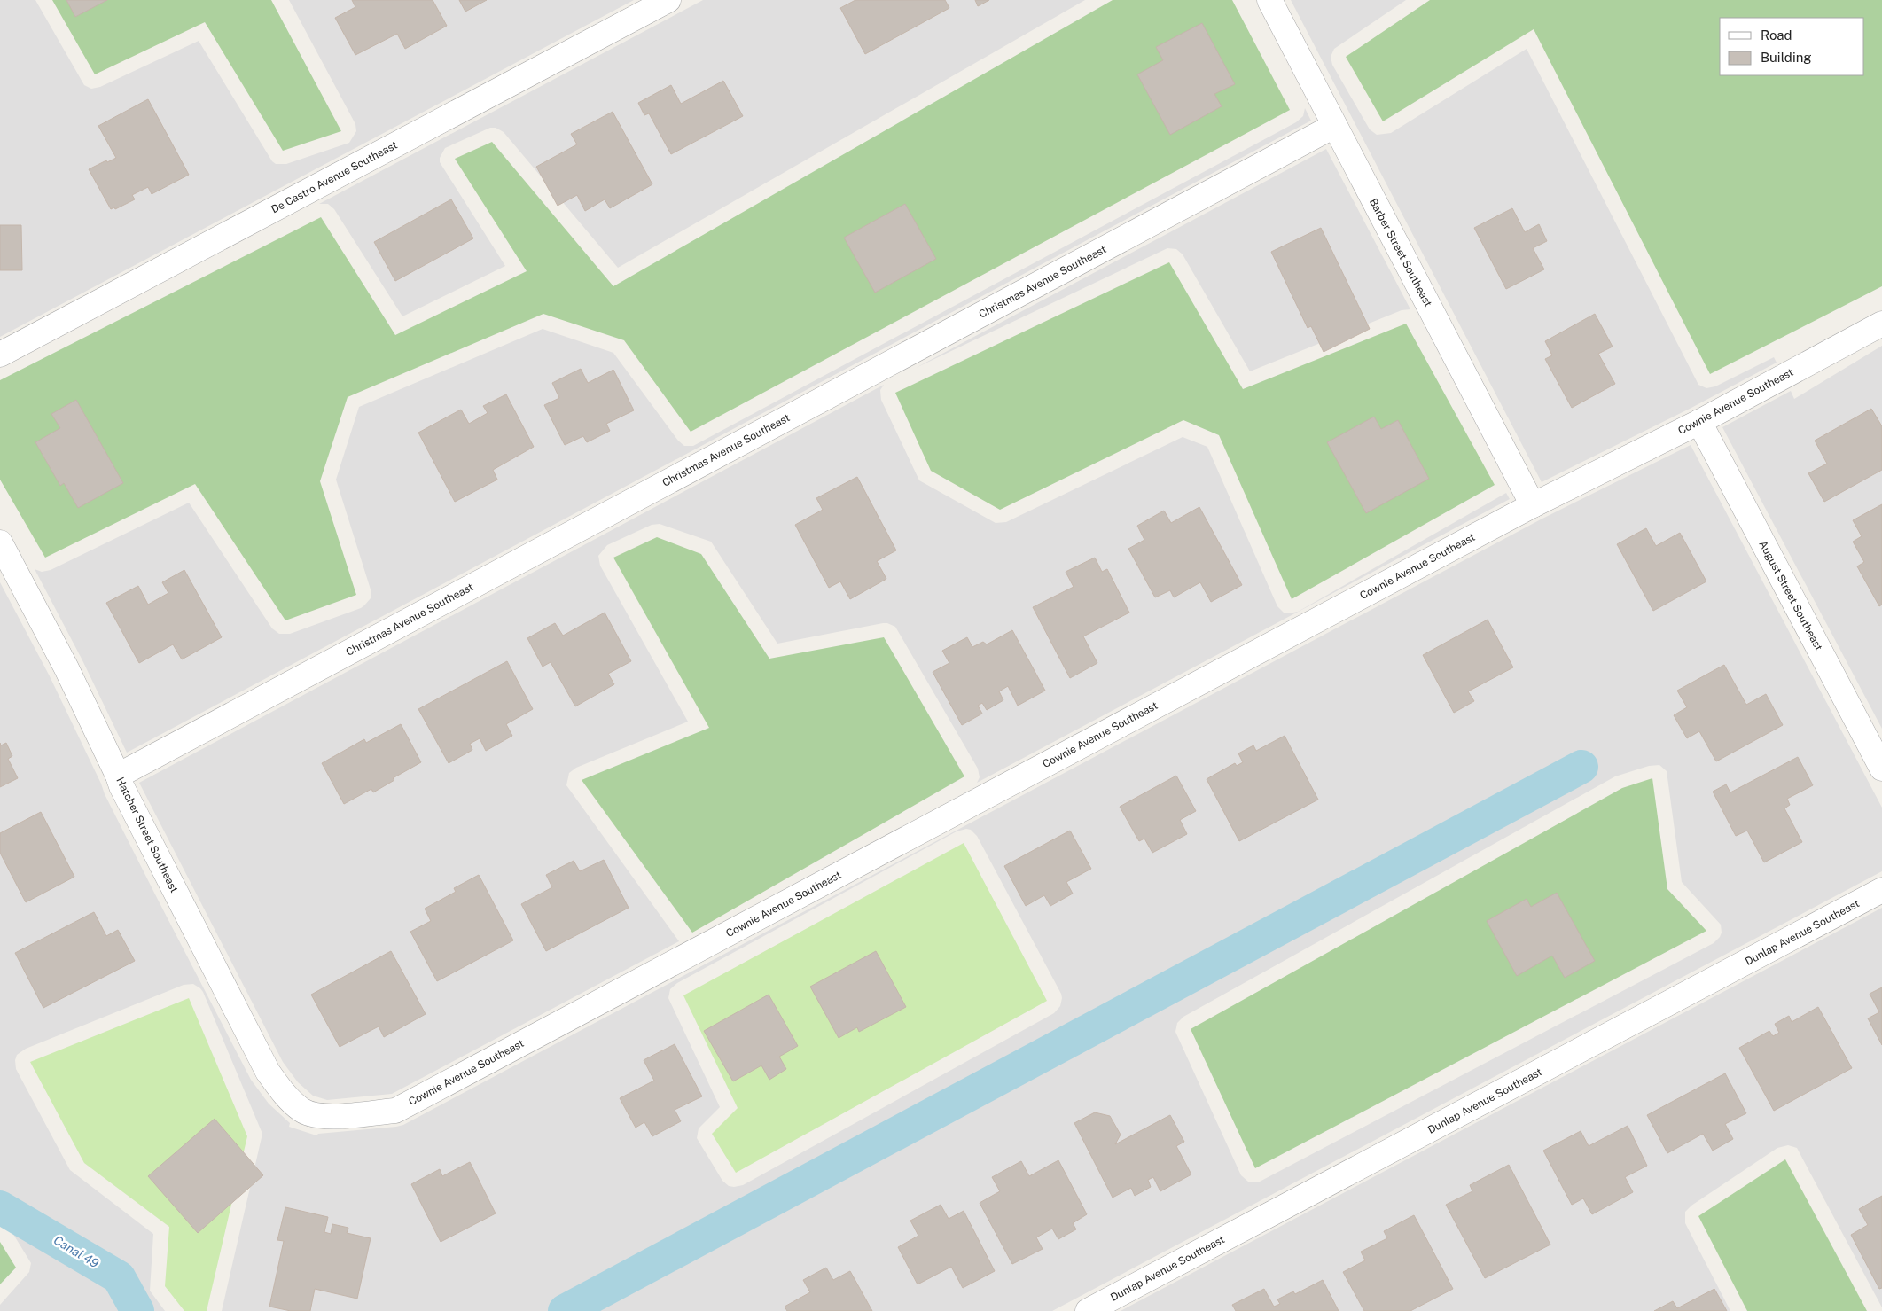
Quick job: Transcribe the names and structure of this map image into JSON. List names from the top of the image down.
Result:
{
  "streets": {
    "street": [
      "De Castro Avenue Southeast",
      "Barber Street Southeast",
      "Christmas Avenue Southeast",
      "Cownie Avenue Southeast",
      "August Street Southeast",
      "Hatcher Street Southeast",
      "Dunlap Avenue Southeast"
    ]
  },
  "crossings": [
    ["Barber Street Southeast", "Christmas Avenue Southeast"],
    ["Barber Street Southeast", "Cownie Avenue Southeast"],
    ["Christmas Avenue Southeast", "Hatcher Street Southeast"],
    ["Cownie Avenue Southeast", "August Street Southeast"],
    ["Cownie Avenue Southeast", "Hatcher Street Southeast"]
  ],
  "water": ["Canal 49"],
  "legend": ["Road", "Building"]
}
